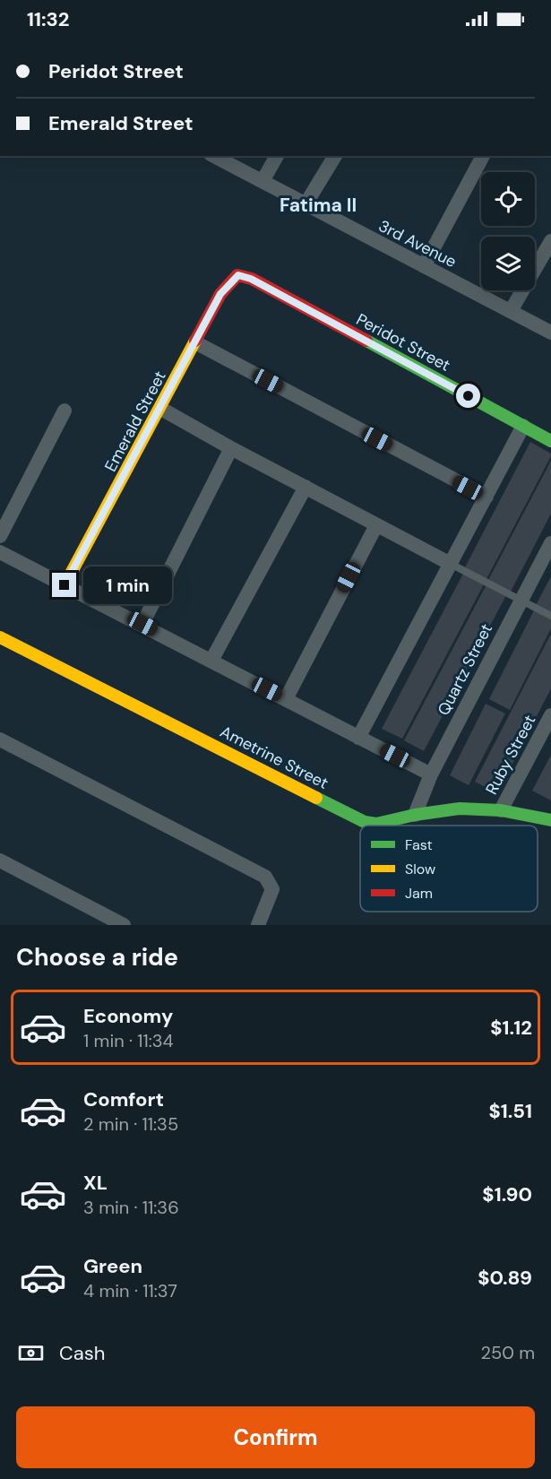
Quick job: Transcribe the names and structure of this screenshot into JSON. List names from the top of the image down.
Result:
{
  "streets": {
    "street": [
      "3rd Avenue",
      "Peridot Street",
      "Emerald Street",
      "Quartz Street",
      "Ruby Street",
      "Ametrine Street"
    ]
  },
  "crossings": [
    ["Peridot Street", "Emerald Street"],
    ["Quartz Street", "Ametrine Street"],
    ["Ruby Street", "Ametrine Street"]
  ],
  "districts": ["Fatima II"],
  "legend": ["Fast", "Slow", "Jam"],
  "page": {
    "status": "11:32",
    "banner": ["Peridot Street", "Emerald Street"],
    "bubble": "1 min",
    "heading": "Choose a ride",
    "list": [
      {
        "name": "Economy",
        "note": "1 min · 11:34",
        "value": "$1.12"
      },
      {
        "name": "Comfort",
        "note": "2 min · 11:35",
        "value": "$1.51"
      },
      {
        "name": "XL",
        "note": "3 min · 11:36",
        "value": "$1.90"
      },
      {
        "name": "Green",
        "note": "4 min · 11:37",
        "value": "$0.89"
      }
    ],
    "pay": ["Cash", "250 m"],
    "buttons": "Confirm"
  }
}
